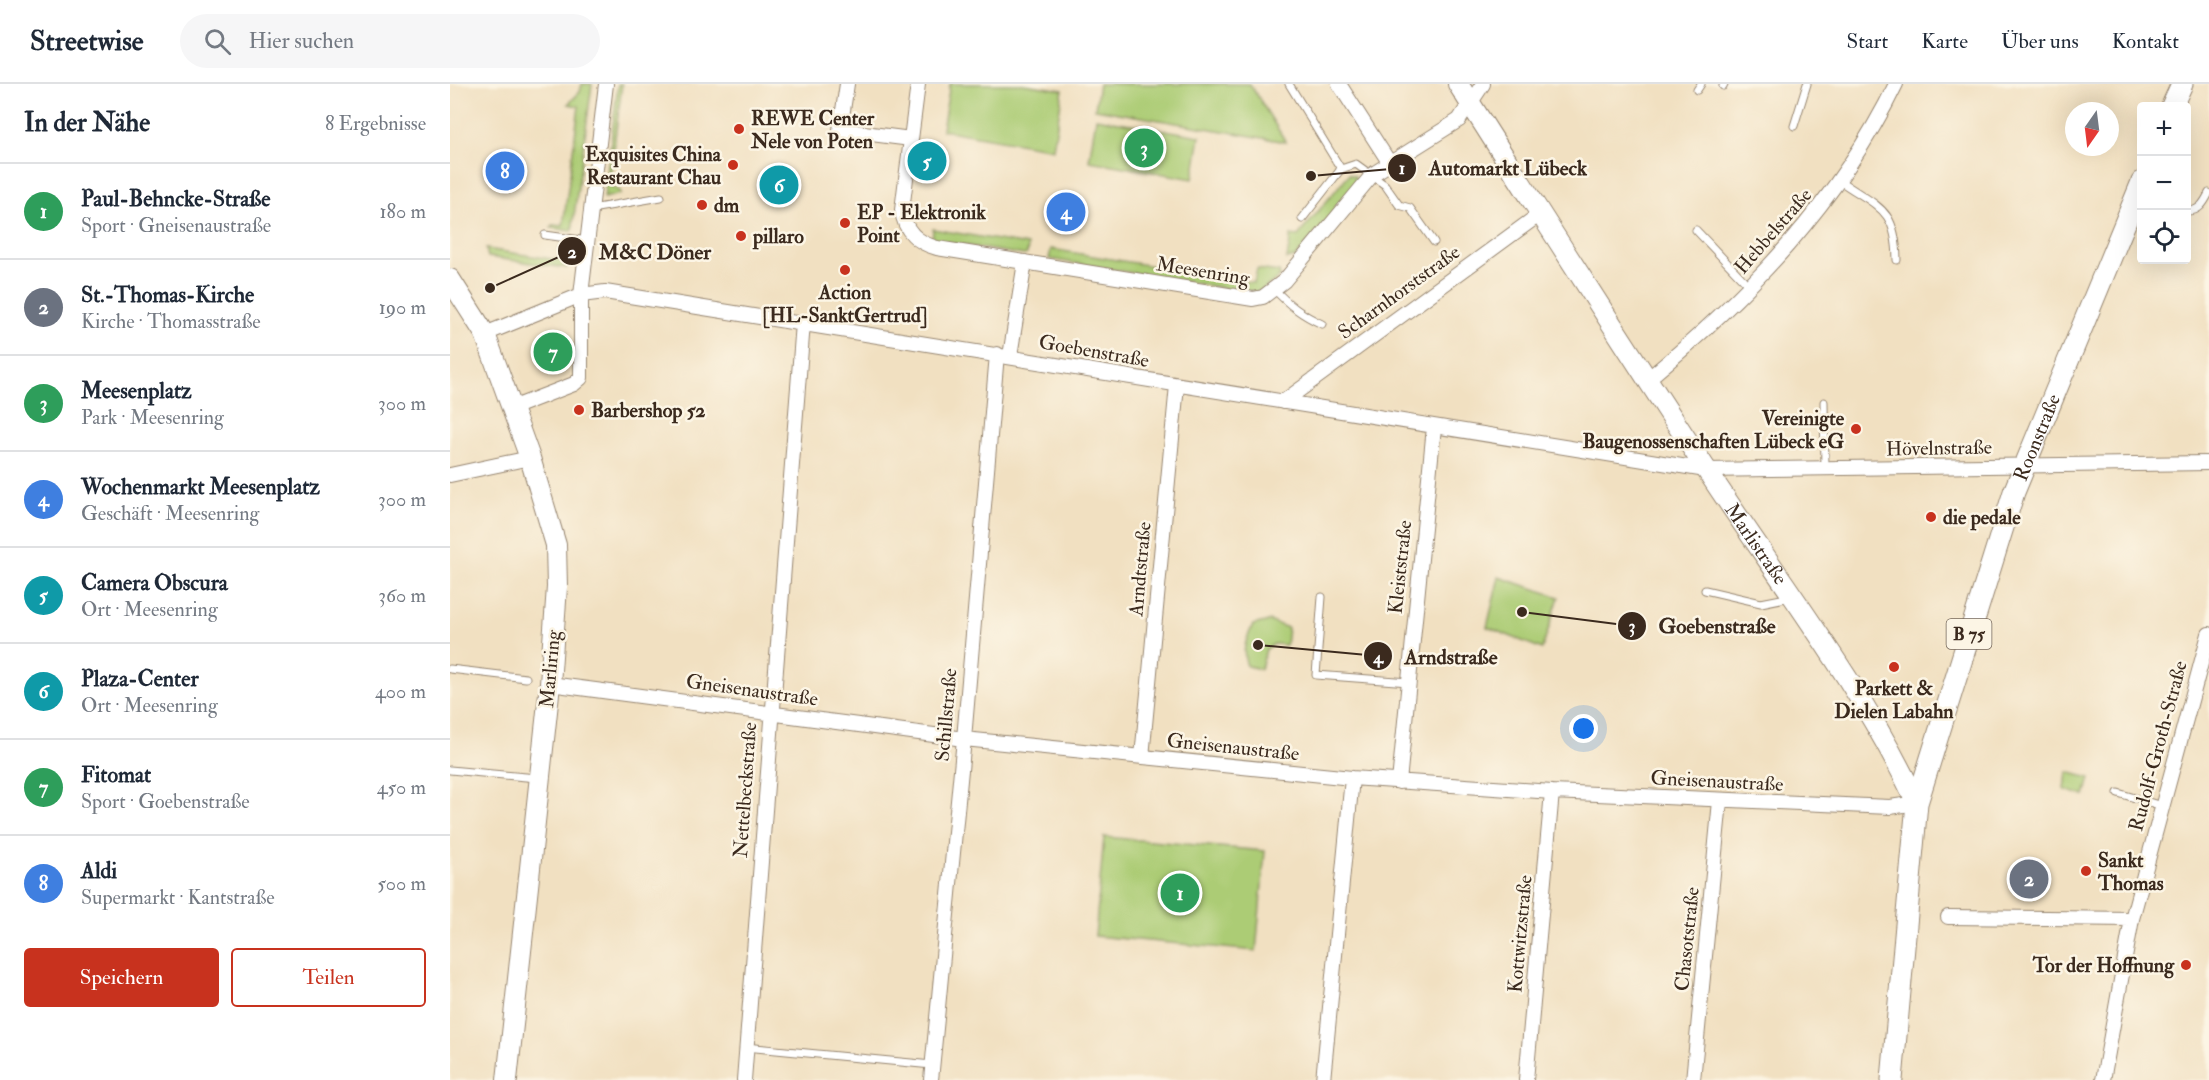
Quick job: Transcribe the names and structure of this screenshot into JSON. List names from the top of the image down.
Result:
{
  "streets": {
    "main road": [
      "Roonstraße",
      "Marlistraße",
      "B 75",
      "Marliring"
    ],
    "street": [
      "Hebbelstraße",
      "Meesenring",
      "Scharnhorststraße",
      "Goebenstraße",
      "Hövelnstraße",
      "Kleiststraße",
      "Arndtstraße",
      "Gneisenaustraße",
      "Schillstraße",
      "Rudolf-Groth-Straße",
      "Nettelbeckstraße",
      "Kottwitzstraße",
      "Chasotstraße"
    ]
  },
  "crossings": [
    ["Hebbelstraße", "Marlistraße"],
    ["Meesenring", "Marlistraße"],
    ["Scharnhorststraße", "Goebenstraße"],
    ["Scharnhorststraße", "Marlistraße"],
    ["Goebenstraße", "Hövelnstraße"],
    ["Goebenstraße", "Marlistraße"],
    ["Goebenstraße", "Kleiststraße"],
    ["Goebenstraße", "Arndtstraße"],
    ["Goebenstraße", "Marliring"],
    ["Goebenstraße", "Schillstraße"],
    ["Goebenstraße", "Nettelbeckstraße"],
    ["Roonstraße", "Hövelnstraße"],
    ["Roonstraße", "Marlistraße"],
    ["Roonstraße", "B 75"],
    ["Roonstraße", "Gneisenaustraße"],
    ["Hövelnstraße", "Marlistraße"],
    ["Marlistraße", "B 75"],
    ["Marlistraße", "Gneisenaustraße"],
    ["Kleiststraße", "Gneisenaustraße"],
    ["Arndtstraße", "Gneisenaustraße"],
    ["B 75", "Gneisenaustraße"],
    ["Marliring", "Gneisenaustraße"],
    ["Gneisenaustraße", "Schillstraße"],
    ["Gneisenaustraße", "Nettelbeckstraße"],
    ["Gneisenaustraße", "Kottwitzstraße"],
    ["Gneisenaustraße", "Chasotstraße"]
  ],
  "places": [
    "REWE Center Nele von Poten",
    "Exquisites China Restaurant Chau",
    "Automarkt Lübeck",
    "dm",
    "EP - Elektronik Point",
    "pillaro",
    "Action [HL-SanktGertrud]",
    "M&C Döner",
    "Barbershop 52",
    "Vereinigte Baugenossenschaften Lübeck eG",
    "die pedale",
    "Goebenstraße",
    "Arndstraße",
    "Parkett & Dielen Labahn",
    "Sankt Thomas",
    "Tor der Hoffnung"
  ],
  "north": "bottom",
  "page": {
    "header": "Streetwise",
    "search": "Hier suchen",
    "nav": [
      "Start",
      "Karte",
      "Über uns",
      "Kontakt"
    ],
    "heading": ["In der Nähe", "8 Ergebnisse"],
    "map_buttons": ["+", "−"],
    "pins": [
      "3",
      "5",
      "8",
      "6",
      "4",
      "7",
      "2",
      "1"
    ],
    "list": [
      {
        "mark": "1",
        "name": "Paul-Behncke-Straße",
        "note": "Sport · Gneisenaustraße",
        "value": "180 m"
      },
      {
        "mark": "2",
        "name": "St.-Thomas-Kirche",
        "note": "Kirche · Thomasstraße",
        "value": "190 m"
      },
      {
        "mark": "3",
        "name": "Meesenplatz",
        "note": "Park · Meesenring",
        "value": "300 m"
      },
      {
        "mark": "4",
        "name": "Wochenmarkt Meesenplatz",
        "note": "Geschäft · Meesenring",
        "value": "300 m"
      },
      {
        "mark": "5",
        "name": "Camera Obscura",
        "note": "Ort · Meesenring",
        "value": "360 m"
      },
      {
        "mark": "6",
        "name": "Plaza-Center",
        "note": "Ort · Meesenring",
        "value": "400 m"
      },
      {
        "mark": "7",
        "name": "Fitomat",
        "note": "Sport · Goebenstraße",
        "value": "450 m"
      },
      {
        "mark": "8",
        "name": "Aldi",
        "note": "Supermarkt · Kantstraße",
        "value": "500 m"
      }
    ],
    "buttons": ["Speichern", "Teilen"]
  }
}
